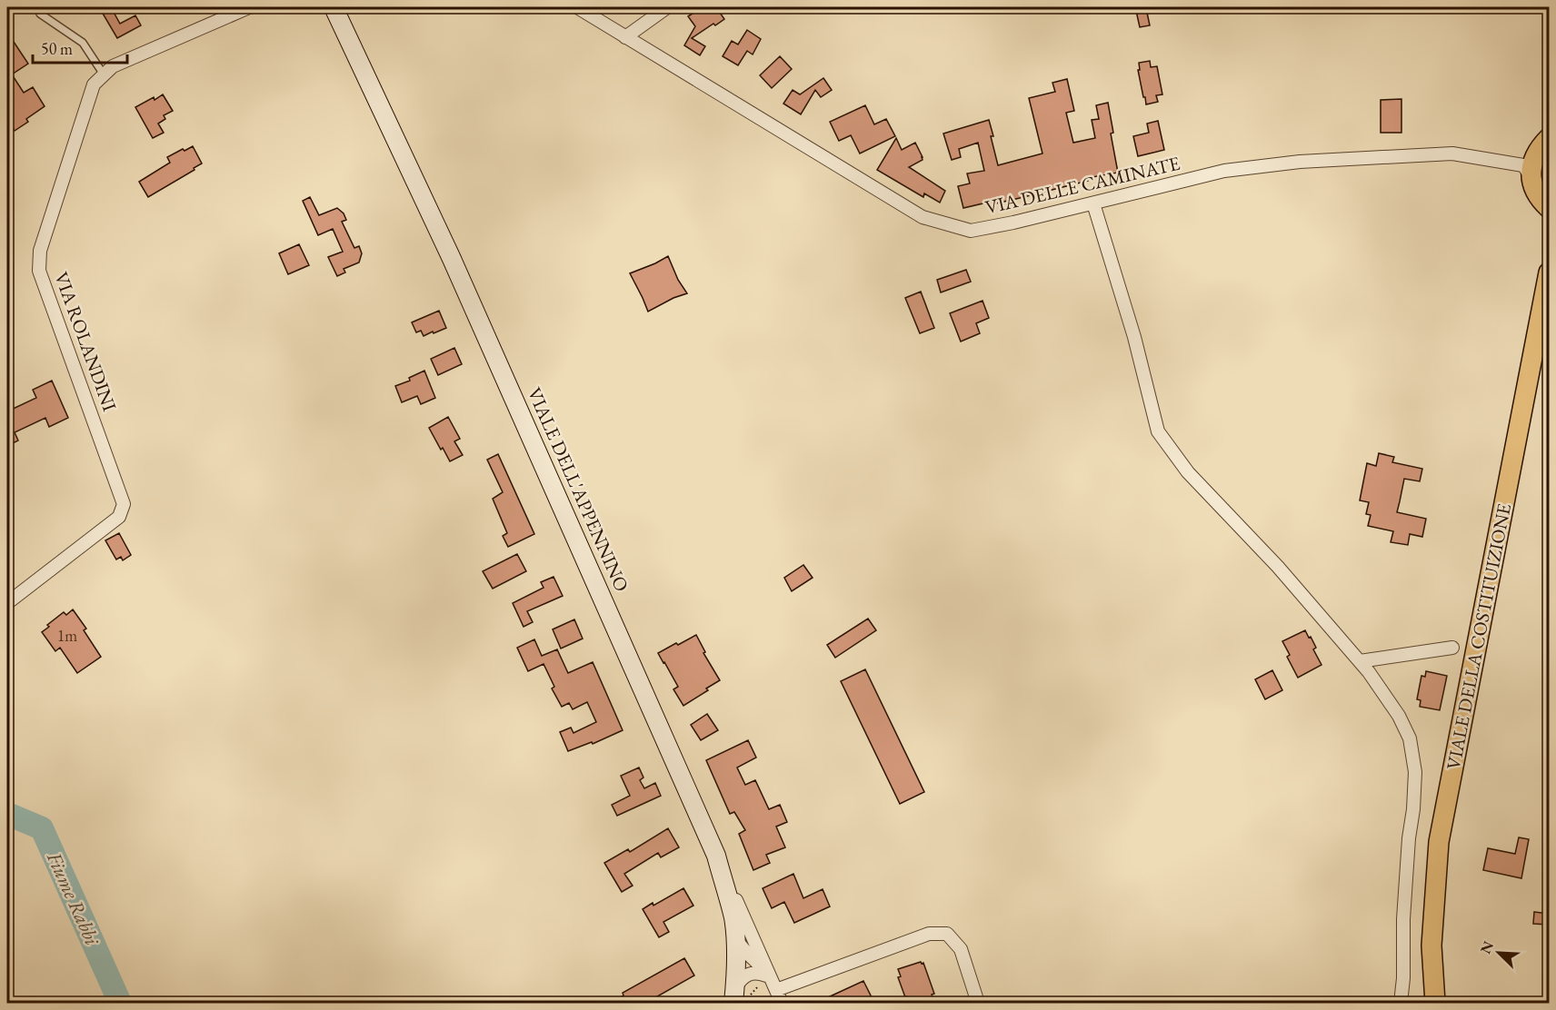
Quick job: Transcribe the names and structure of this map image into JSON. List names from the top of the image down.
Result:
{
  "streets": {
    "main road": ["VIALE DELL'APPENNINO", "VIALE DELLA COSTITUIZIONE"],
    "street": ["VIA DELLE CAMINATE", "VIA ROLANDINI"]
  },
  "water": ["Fiume Rabbi"],
  "house_numbers": ["1m"],
  "scale_bar": "50 m",
  "north": "top left"
}
